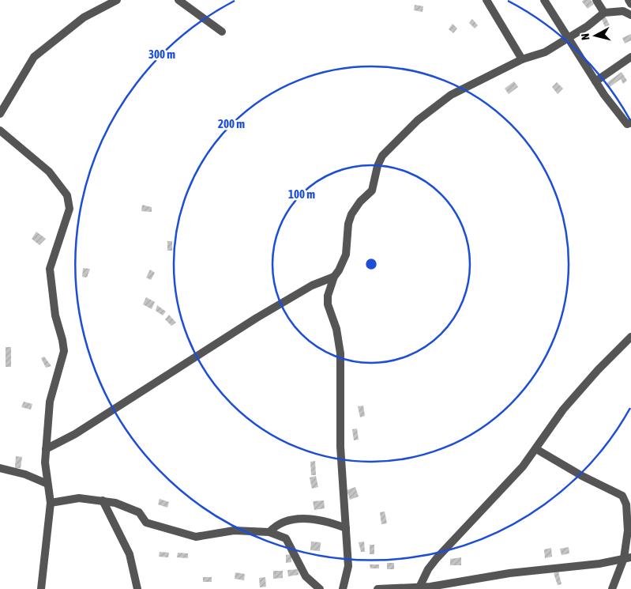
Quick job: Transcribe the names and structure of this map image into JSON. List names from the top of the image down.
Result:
{
  "north": "left",
  "rings": ["300 m", "200 m", "100 m"]
}
